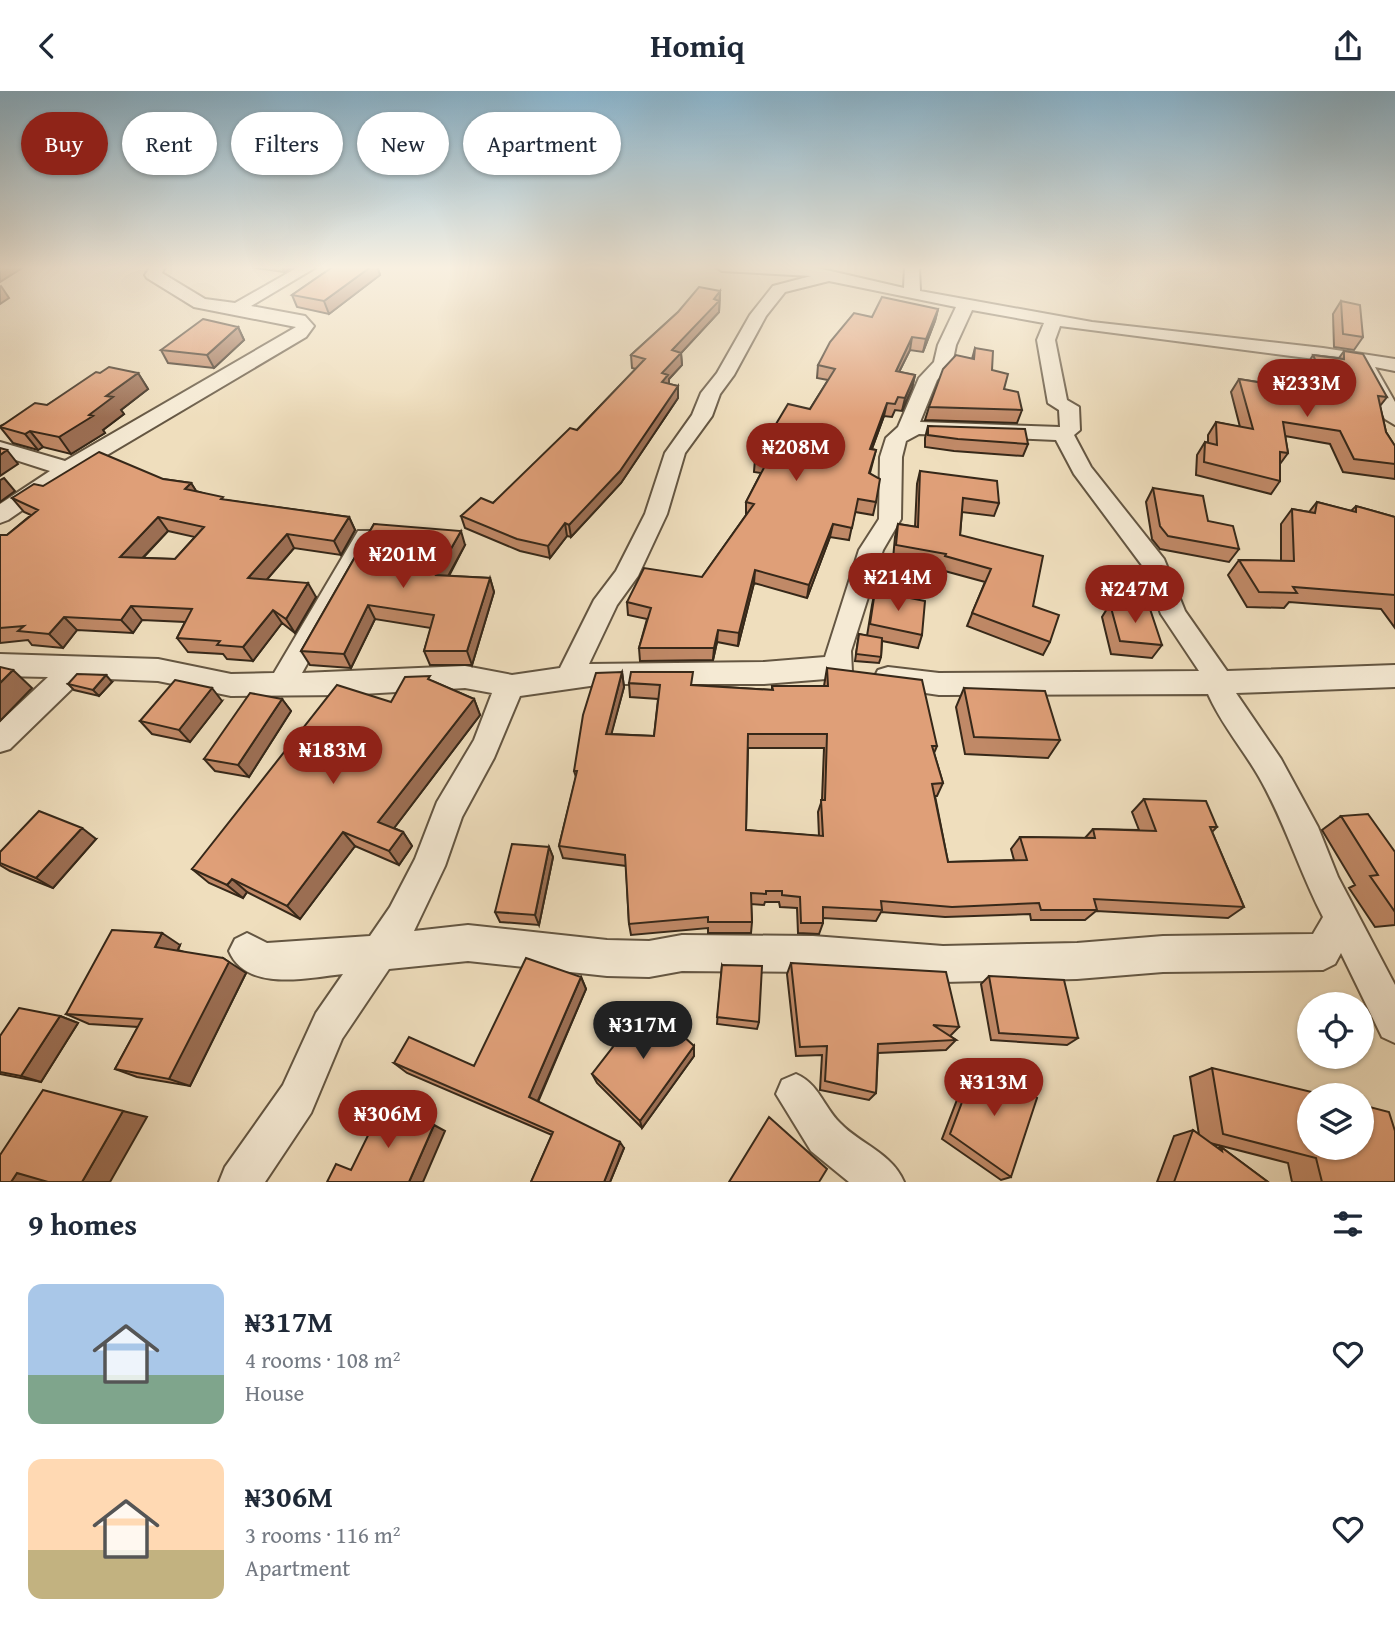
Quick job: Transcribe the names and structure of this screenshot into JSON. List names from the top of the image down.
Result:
{
  "page": {
    "header": "Homiq",
    "chip": [
      "Buy",
      "Rent",
      "Filters",
      "New",
      "Apartment"
    ],
    "price": [
      "₦233M",
      "₦208M",
      "₦201M",
      "₦214M",
      "₦247M",
      "₦183M",
      "₦317M",
      "₦313M",
      "₦306M"
    ],
    "heading": "9 homes",
    "list": [
      {
        "name": "₦317M",
        "note": "4 rooms · 108 m² · House"
      },
      {
        "name": "₦306M",
        "note": "3 rooms · 116 m² · Apartment"
      }
    ]
  }
}
